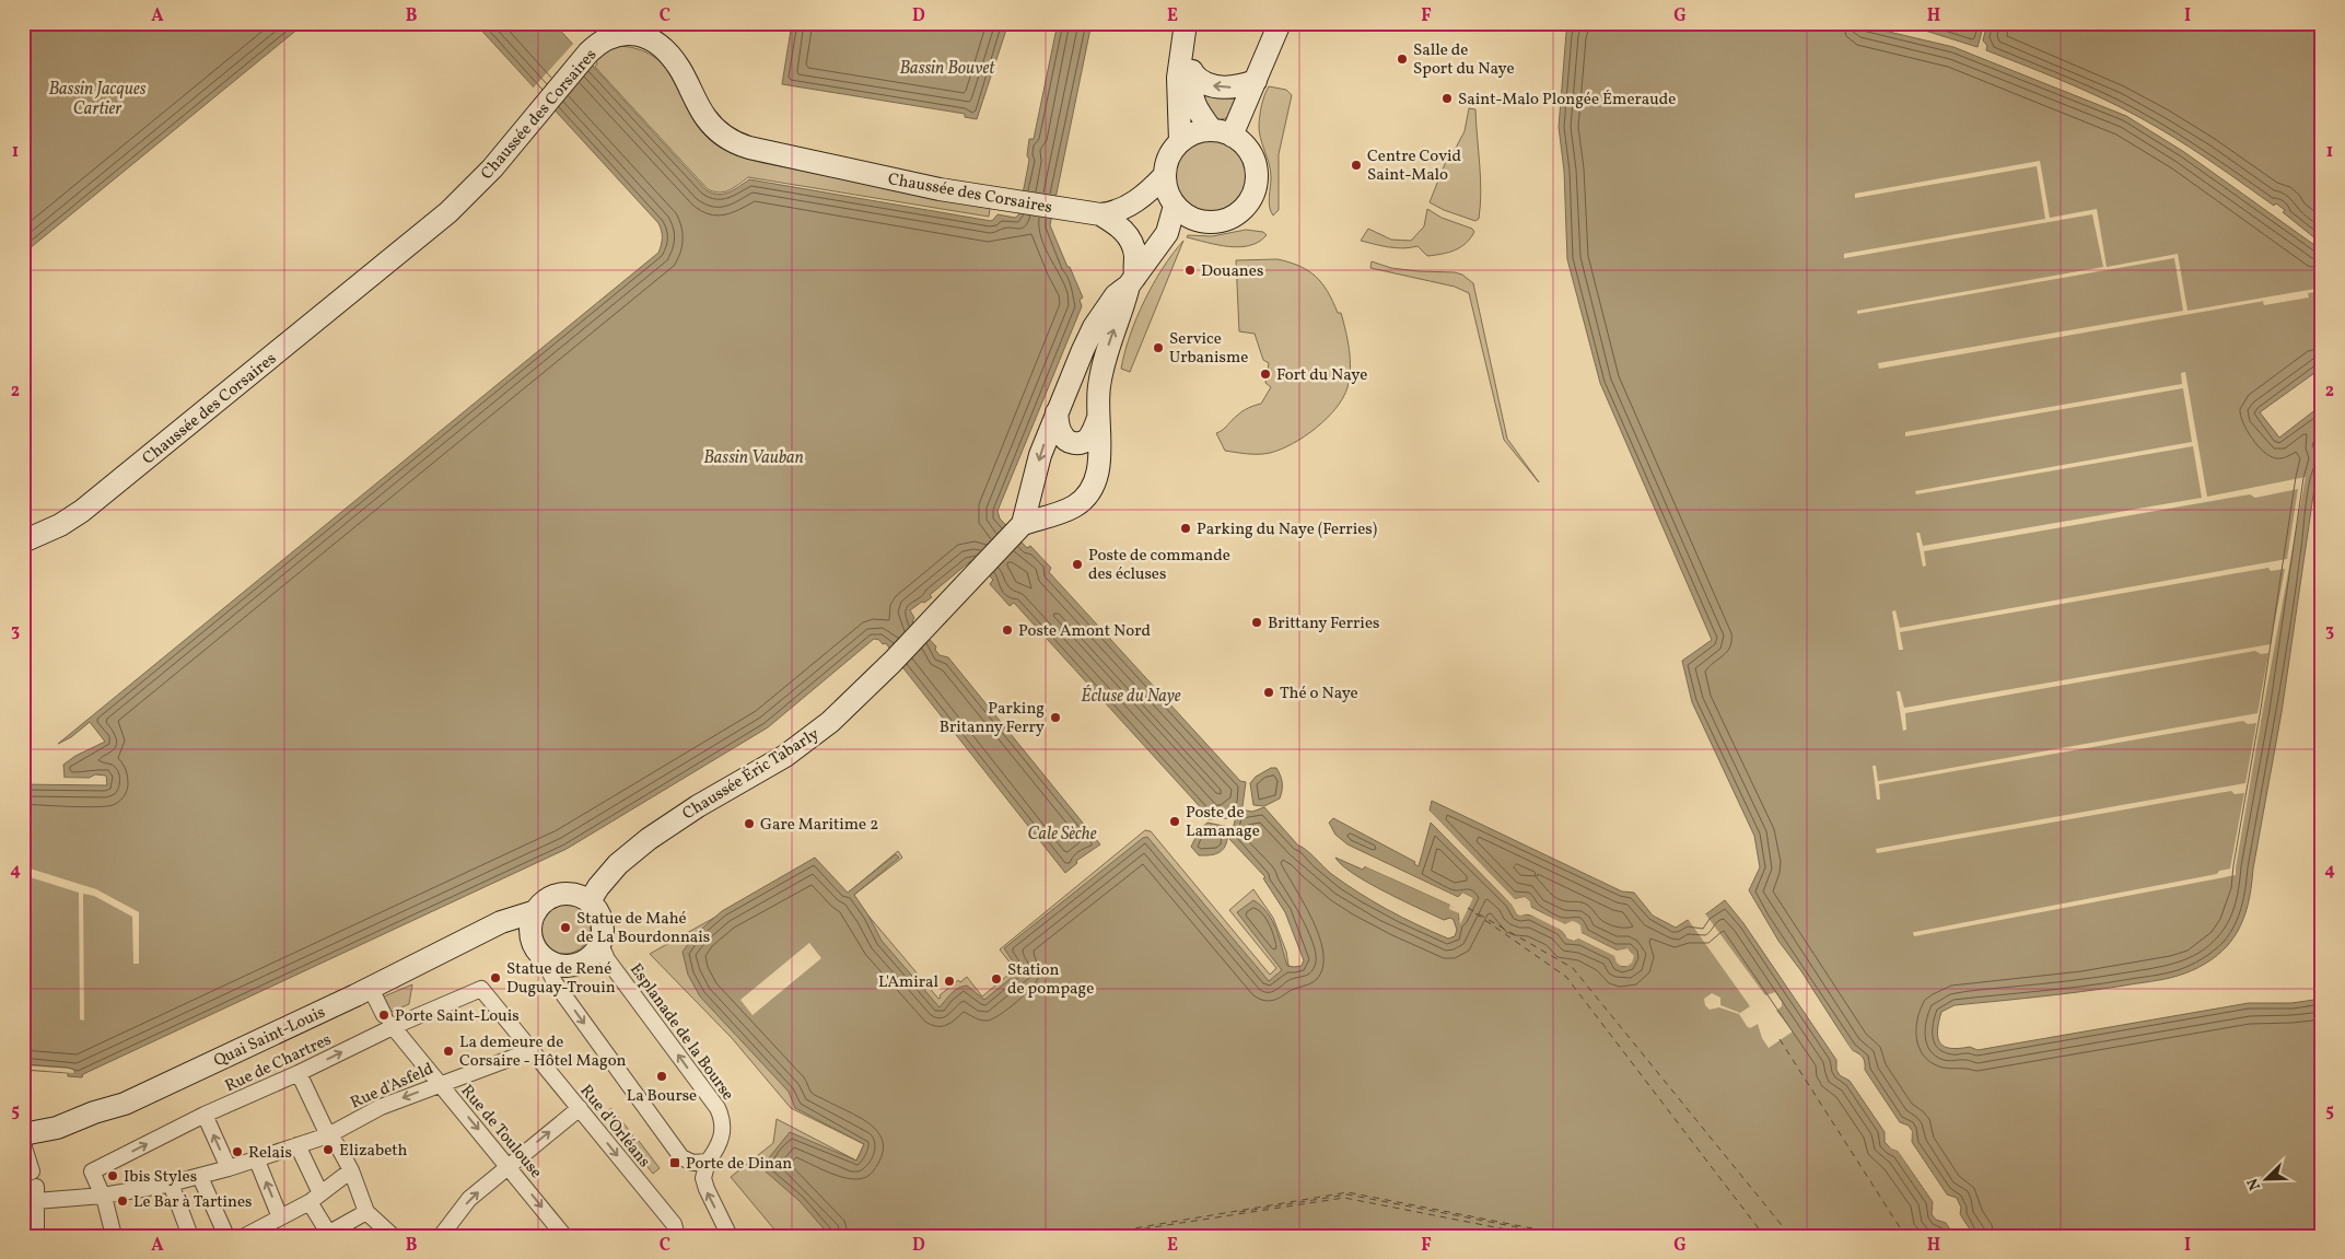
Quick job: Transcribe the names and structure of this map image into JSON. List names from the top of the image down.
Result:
{
  "streets": {
    "main road": ["Chaussée des Corsaires", "Chaussée Éric Tabarly", "Quai Saint-Louis"],
    "street": [
      "Esplanade de la Bourse",
      "Rue de Chartres",
      "Rue d'Asfeld",
      "Rue d'Orléans",
      "Rue de Toulouse"
    ]
  },
  "crossings": [
    ["Chaussée des Corsaires", "Chaussée Éric Tabarly"],
    ["Chaussée Éric Tabarly", "Esplanade de la Bourse"],
    ["Chaussée Éric Tabarly", "Quai Saint-Louis"],
    ["Esplanade de la Bourse", "Quai Saint-Louis"],
    ["Quai Saint-Louis", "Rue de Toulouse"],
    ["Rue de Chartres", "Rue d'Asfeld"],
    ["Rue de Chartres", "Rue d'Orléans"],
    ["Rue de Chartres", "Rue de Toulouse"],
    ["Rue d'Asfeld", "Rue d'Orléans"],
    ["Rue d'Asfeld", "Rue de Toulouse"]
  ],
  "one_way": ["Rue de Chartres"],
  "water": [
    "Bassin Bouvet",
    "Bassin Jacques Cartier",
    "Bassin Vauban",
    "Écluse du Naye",
    "Cale Sèche"
  ],
  "places": {
    "other": [
      "Salle de Sport du Naye",
      "Saint-Malo Plongée Émeraude",
      "Centre Covid Saint-Malo",
      "Douanes",
      "Service Urbanisme",
      "Fort du Naye",
      "Parking du Naye (Ferries)",
      "Poste de commande des écluses",
      "Brittany Ferries",
      "Poste Amont Nord",
      "Thé o Naye",
      "Parking Britanny Ferry",
      "Poste de Lamanage",
      "Gare Maritime 2",
      "Statue de Mahé de La Bourdonnais",
      "Statue de René Duguay-Trouin",
      "Station de pompage",
      "L'Amiral",
      "Porte Saint-Louis",
      "La demeure de Corsaire - Hôtel Magon",
      "La Bourse",
      "Elizabeth",
      "Relais",
      "Ibis Styles",
      "Le Bar à Tartines"
    ],
    "transit": ["Porte de Dinan"]
  },
  "north": "bottom left",
  "grid": {
    "columns": [
      "A",
      "B",
      "C",
      "D",
      "E",
      "F",
      "G",
      "H",
      "I"
    ],
    "rows": [
      "1",
      "2",
      "3",
      "4",
      "5"
    ]
  }
}
